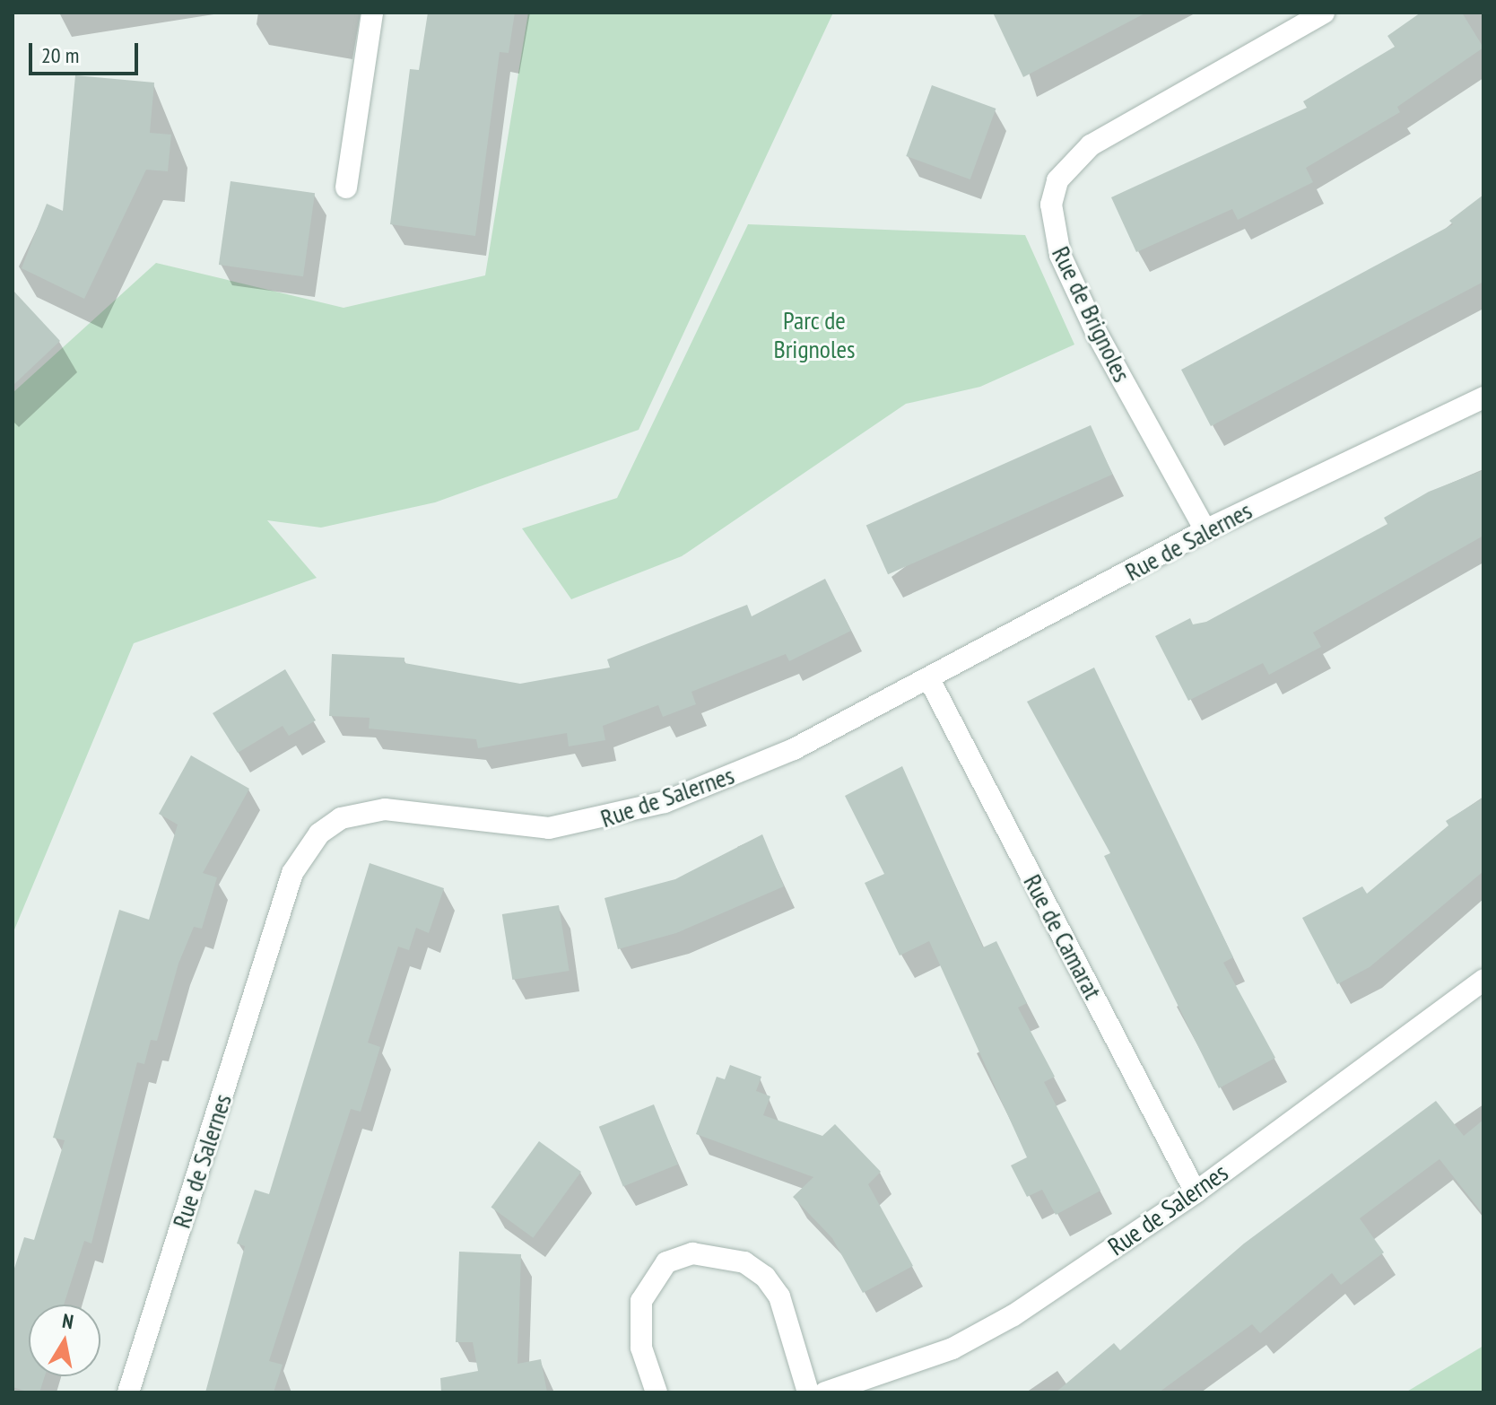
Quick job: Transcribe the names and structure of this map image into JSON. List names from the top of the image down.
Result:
{
  "streets": {
    "street": ["Rue de Brignoles", "Rue de Salernes", "Rue de Camarat"]
  },
  "crossings": [
    ["Rue de Brignoles", "Rue de Salernes"],
    ["Rue de Salernes", "Rue de Camarat"]
  ],
  "parks": ["Parc de Brignoles"],
  "scale_bar": "20 m",
  "north": "top"
}
